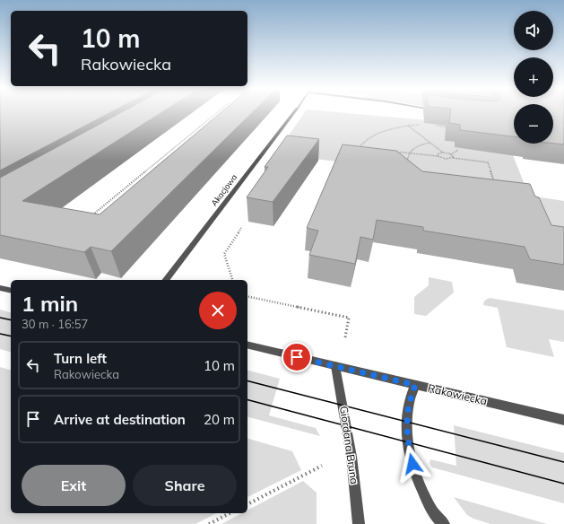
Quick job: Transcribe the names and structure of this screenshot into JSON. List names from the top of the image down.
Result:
{
  "streets": {
    "street": ["Akacjowa", "Rakowiecka", "Giordana Bruna"]
  },
  "crossings": [
    ["Rakowiecka", "Giordana Bruna"]
  ],
  "page": {
    "map_buttons": ["+", "−"],
    "turn": ["10 m", "Rakowiecka"],
    "heading": ["1 min", "30 m · 16:57"],
    "list": [
      {
        "name": "Turn left",
        "note": "Rakowiecka",
        "value": "10 m"
      },
      {
        "name": "Arrive at destination",
        "value": "20 m"
      }
    ],
    "buttons": ["Exit", "Share"]
  }
}
